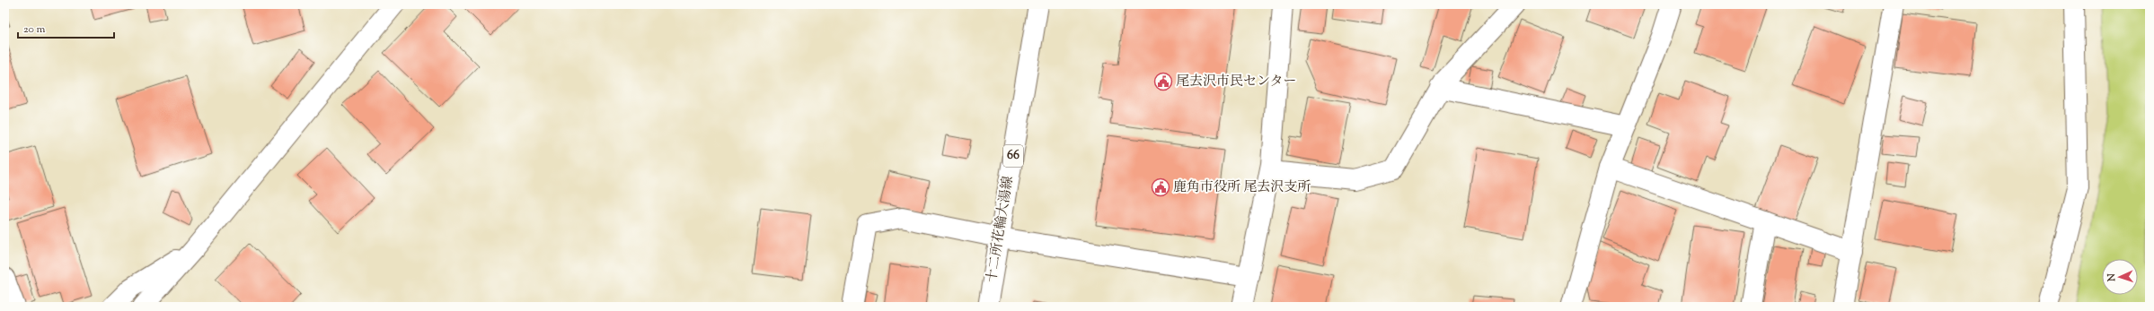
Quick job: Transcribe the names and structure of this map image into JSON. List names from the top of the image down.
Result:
{
  "streets": {
    "street": ["66", "十二所花輪大湯線"]
  },
  "places": {
    "public building": ["尾去沢市民センター", "鹿角市役所 尾去沢支所"]
  },
  "scale_bar": "20 m",
  "north": "left"
}
